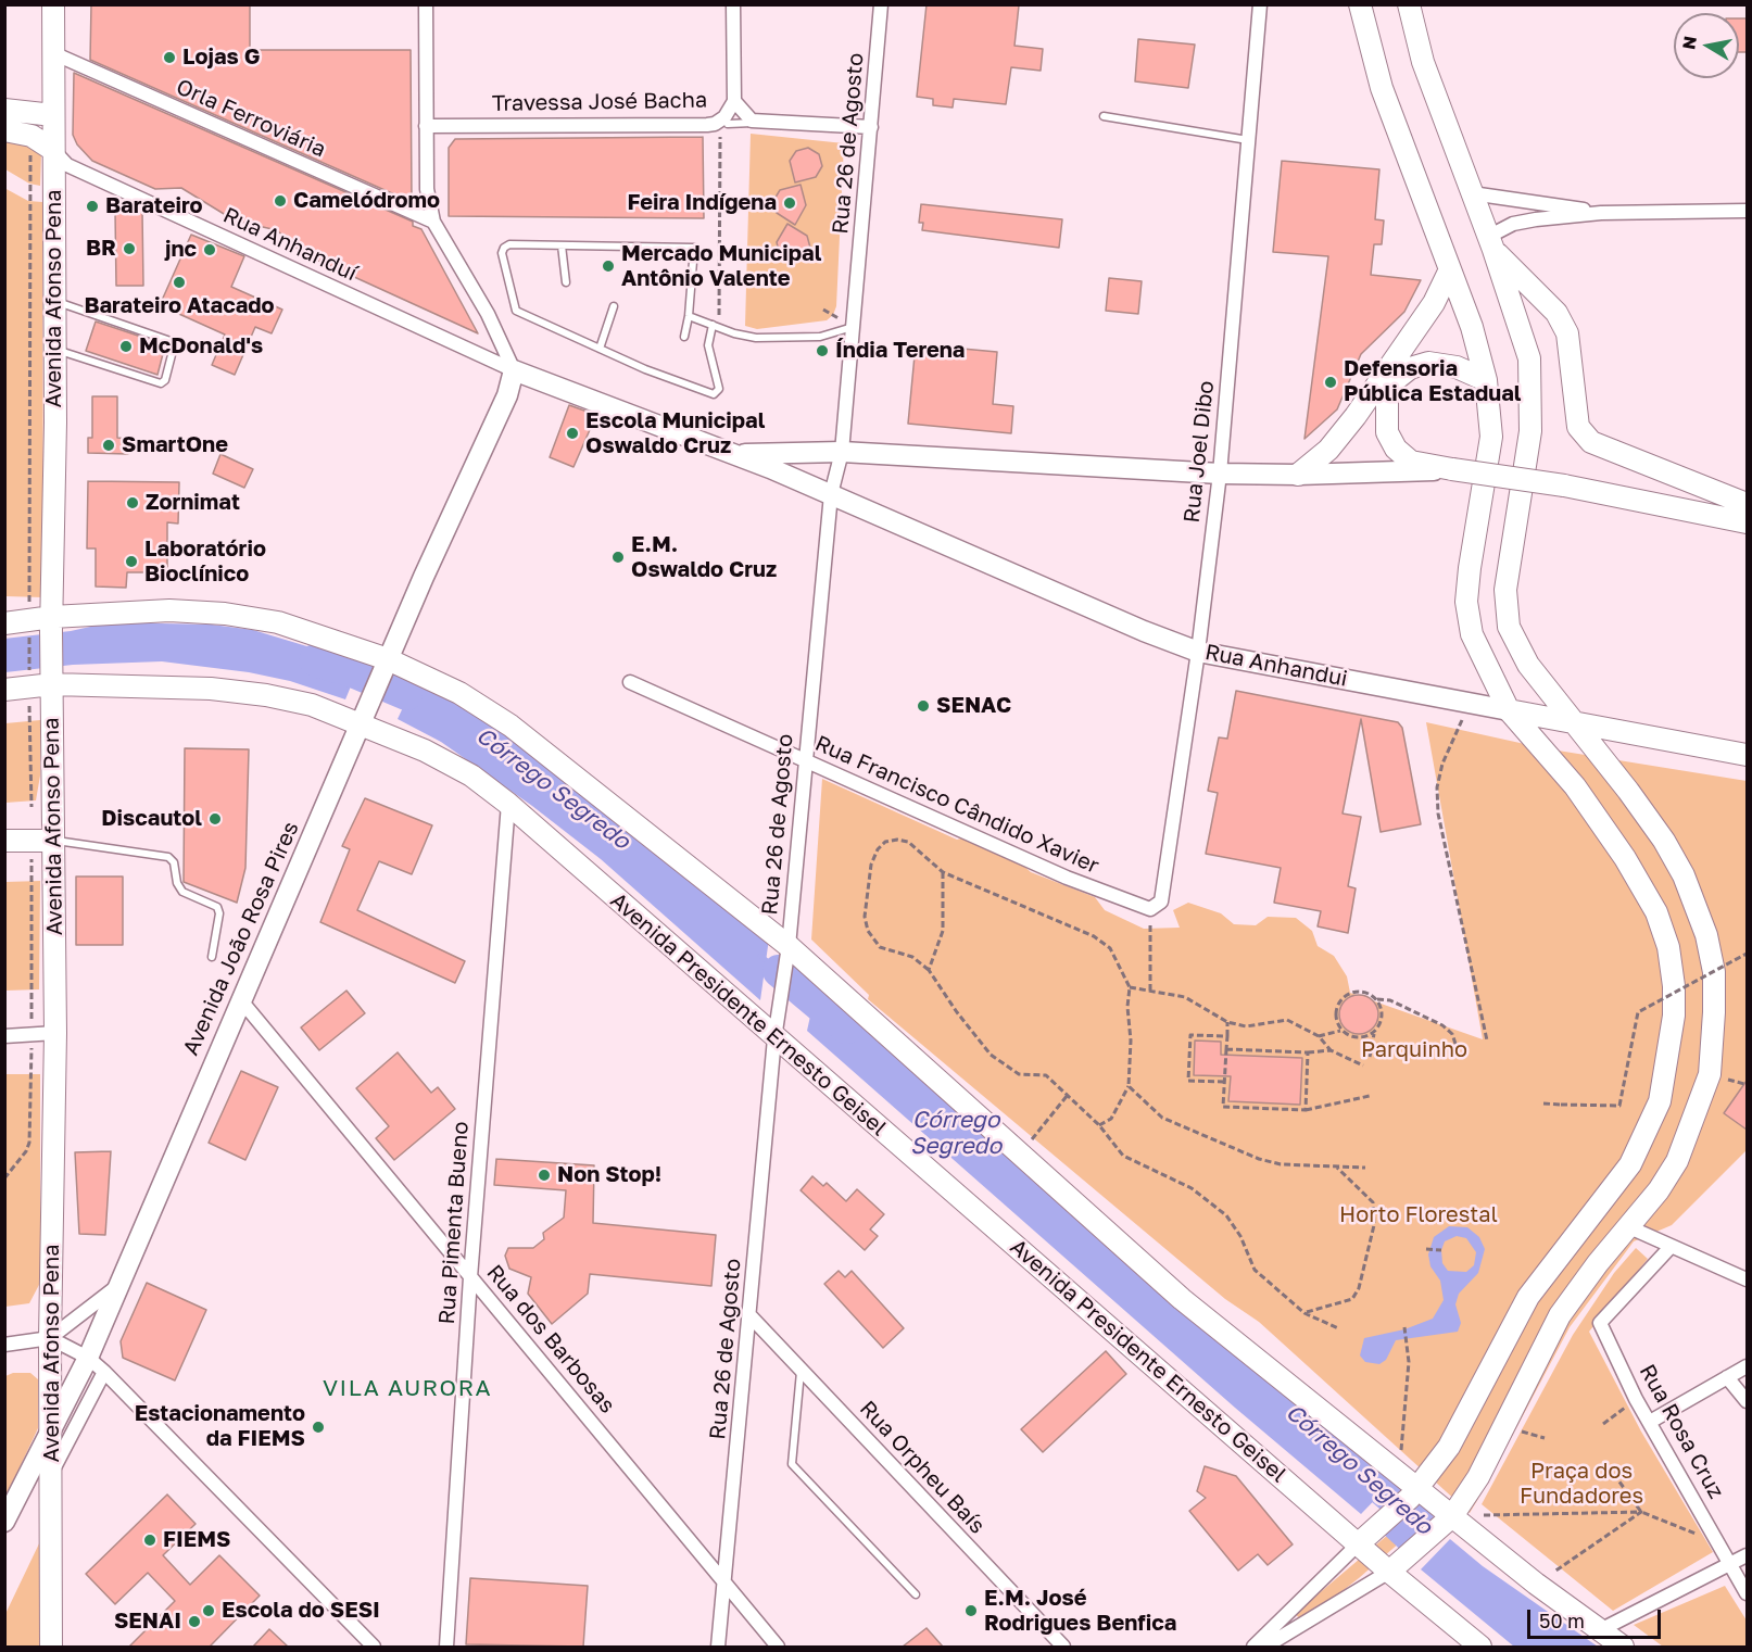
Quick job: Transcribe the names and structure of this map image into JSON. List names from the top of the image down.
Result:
{
  "streets": {
    "main road": ["Avenida Afonso Pena", "Rua Anhandui", "Avenida Presidente Ernesto Geisel"],
    "street": [
      "Travessa José Bacha",
      "Orla Ferroviária",
      "Rua 26 de Agosto",
      "Rua Anhanduí",
      "Rua Joel Dibo",
      "Rua Francisco Cândido Xavier",
      "Avenida João Rosa Pires",
      "Rua Pimenta Bueno",
      "Rua dos Barbosas",
      "Rua Rosa Cruz",
      "Rua Orpheu Baís"
    ]
  },
  "crossings": [
    ["Orla Ferroviária", "Avenida Afonso Pena"],
    ["Rua 26 de Agosto", "Rua Anhandui"],
    ["Rua 26 de Agosto", "Rua Francisco Cândido Xavier"],
    ["Rua 26 de Agosto", "Avenida Presidente Ernesto Geisel"],
    ["Rua 26 de Agosto", "Rua dos Barbosas"],
    ["Rua 26 de Agosto", "Rua Orpheu Baís"],
    ["Rua Anhanduí", "Avenida Afonso Pena"],
    ["Rua Anhanduí", "Rua Anhandui"],
    ["Rua Anhanduí", "Avenida João Rosa Pires"],
    ["Avenida Afonso Pena", "Avenida João Rosa Pires"],
    ["Avenida Afonso Pena", "Avenida Presidente Ernesto Geisel"],
    ["Rua Joel Dibo", "Rua Anhandui"],
    ["Rua Joel Dibo", "Rua Francisco Cândido Xavier"],
    ["Rua Anhandui", "Avenida João Rosa Pires"],
    ["Avenida João Rosa Pires", "Avenida Presidente Ernesto Geisel"],
    ["Avenida João Rosa Pires", "Rua dos Barbosas"],
    ["Avenida Presidente Ernesto Geisel", "Rua Pimenta Bueno"],
    ["Rua Pimenta Bueno", "Rua dos Barbosas"]
  ],
  "districts": ["VILA AURORA"],
  "water": ["Córrego Segredo"],
  "parks": ["Parquinho", "Horto Florestal", "Praça dos Fundadores"],
  "places": [
    "Lojas G",
    "Camelódromo",
    "Feira Indígena",
    "Barateiro",
    "BR",
    "jnc",
    "Mercado Municipal Antônio Valente",
    "Barateiro Atacado",
    "McDonald's",
    "Índia Terena",
    "Defensoria Pública Estadual",
    "Escola Municipal Oswaldo Cruz",
    "SmartOne",
    "Zornimat",
    "E.M. Oswaldo Cruz",
    "Laboratório Bioclínico",
    "SENAC",
    "Discautol",
    "Non Stop!",
    "Estacionamento da FIEMS",
    "FIEMS",
    "Escola do SESI",
    "E.M. José Rodrigues Benfica",
    "SENAI"
  ],
  "scale_bar": "50 m",
  "north": "left"
}
